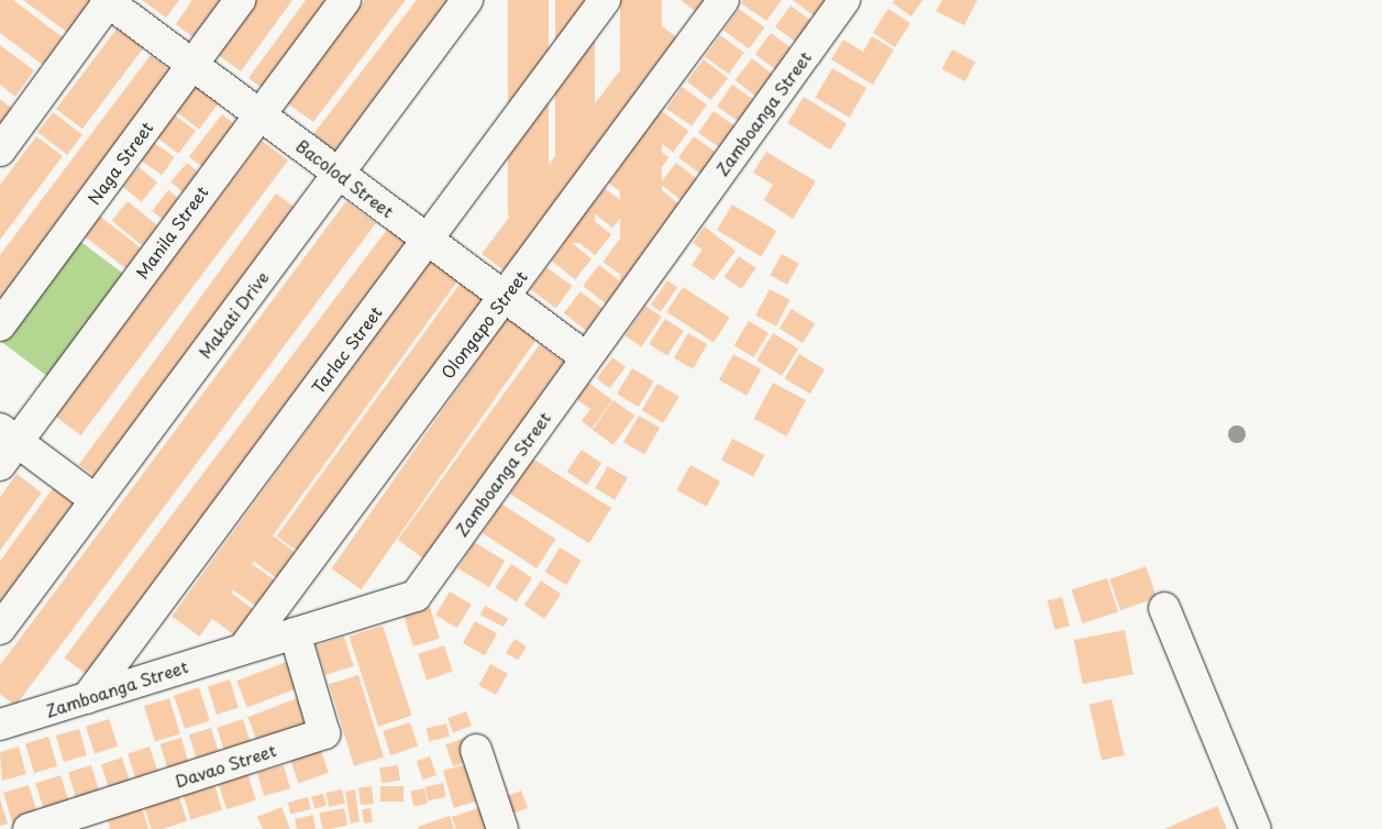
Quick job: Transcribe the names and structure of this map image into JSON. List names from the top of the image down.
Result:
{
  "streets": {
    "street": [
      "Zamboanga Street",
      "Naga Street",
      "Bacolod Street",
      "Manila Street",
      "Makati Drive",
      "Olongapo Street",
      "Tarlac Street",
      "Davao Street"
    ]
  },
  "crossings": [
    ["Zamboanga Street", "Bacolod Street"],
    ["Zamboanga Street", "Olongapo Street"],
    ["Zamboanga Street", "Tarlac Street"],
    ["Zamboanga Street", "Davao Street"],
    ["Naga Street", "Bacolod Street"],
    ["Bacolod Street", "Manila Street"],
    ["Bacolod Street", "Makati Drive"],
    ["Bacolod Street", "Olongapo Street"],
    ["Bacolod Street", "Tarlac Street"]
  ]
}
